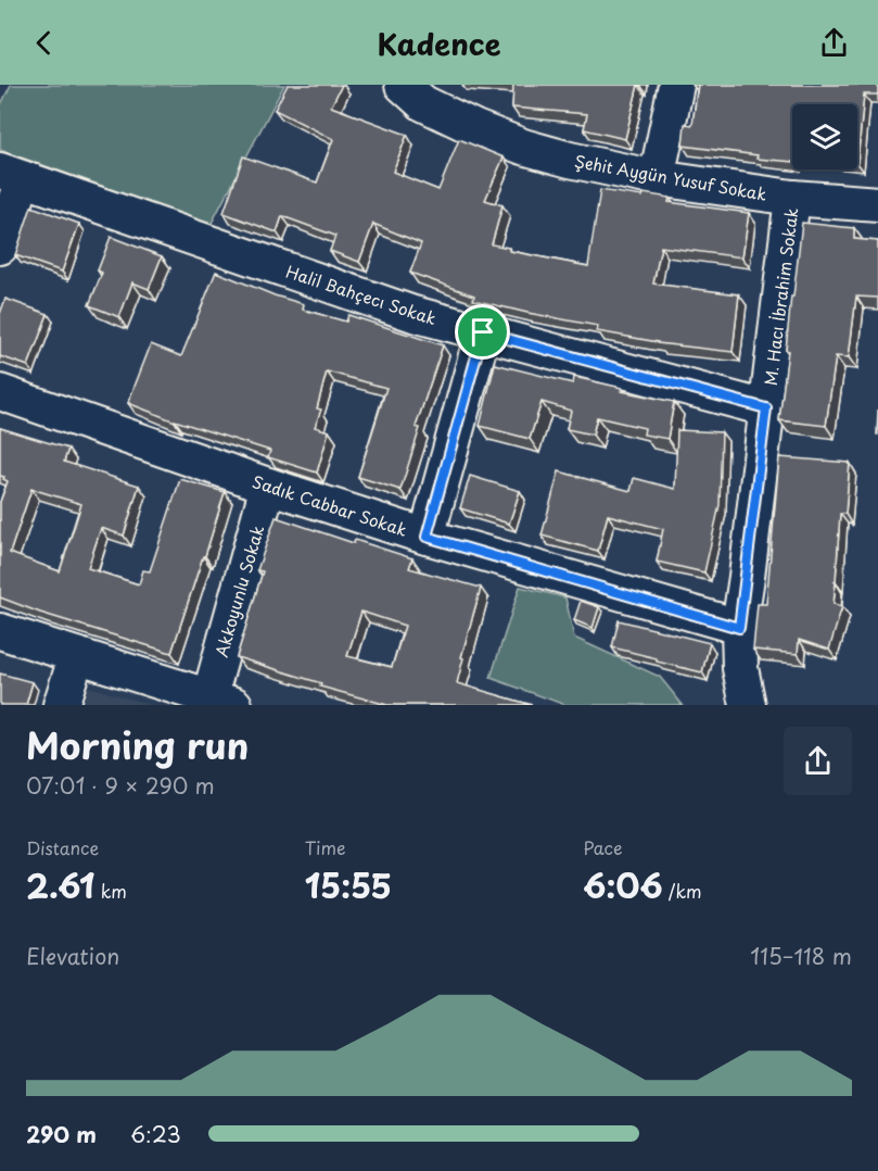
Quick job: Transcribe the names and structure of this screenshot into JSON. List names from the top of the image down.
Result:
{
  "streets": {
    "street": [
      "Şehit Aygün Yusuf Sokak",
      "Halil Bahçecı Sokak",
      "M. Hacı İbrahim Sokak",
      "Sadık Cabbar Sokak",
      "Akkoyunlu Sokak"
    ]
  },
  "crossings": [
    ["Şehit Aygün Yusuf Sokak", "M. Hacı İbrahim Sokak"],
    ["Halil Bahçecı Sokak", "M. Hacı İbrahim Sokak"],
    ["M. Hacı İbrahim Sokak", "Sadık Cabbar Sokak"],
    ["Sadık Cabbar Sokak", "Akkoyunlu Sokak"]
  ],
  "page": {
    "header": "Kadence",
    "heading": ["Morning run", "07:01 · 9 × 290 m"],
    "stats": [
      ["Distance", "2.61 km"],
      ["Time", "15:55"],
      ["Pace", "6:06 /km"]
    ],
    "chart": ["Elevation", "115–118 m"],
    "list": [
      {
        "name": "290 m",
        "note": "6:23"
      }
    ]
  }
}
